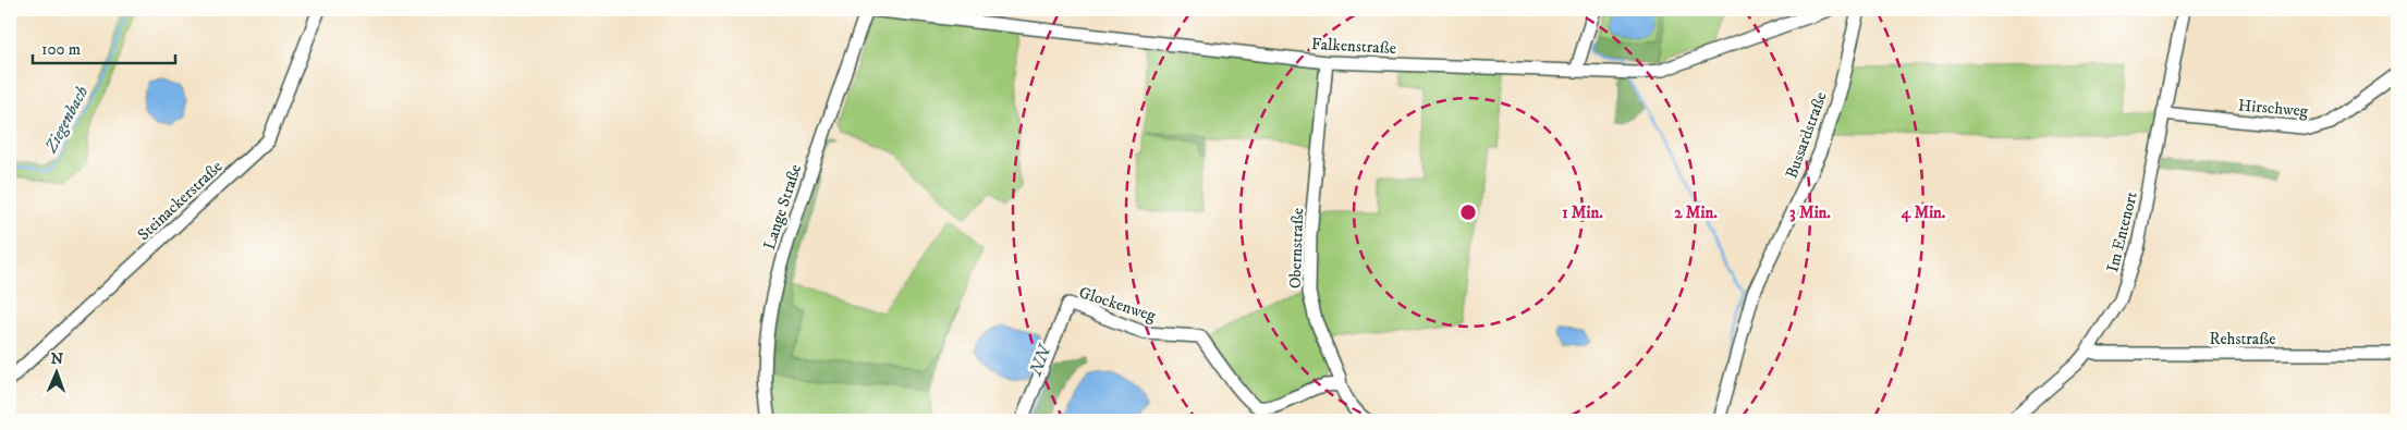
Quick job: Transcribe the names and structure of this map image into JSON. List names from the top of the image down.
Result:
{
  "streets": {
    "street": [
      "Falkenstraße",
      "Hirschweg",
      "Bussardstraße",
      "Steinackerstraße",
      "Lange Straße",
      "Im Entenort",
      "Obernstraße",
      "Glockenweg",
      "Rehstraße"
    ]
  },
  "crossings": [
    ["Falkenstraße", "Lange Straße"],
    ["Falkenstraße", "Obernstraße"],
    ["Hirschweg", "Im Entenort"],
    ["Im Entenort", "Rehstraße"],
    ["Obernstraße", "Glockenweg"]
  ],
  "water": ["Ziegenbach", "NN"],
  "scale_bar": "100 m",
  "north": "top",
  "rings": [
    "1 Min.",
    "2 Min.",
    "3 Min.",
    "4 Min."
  ]
}
